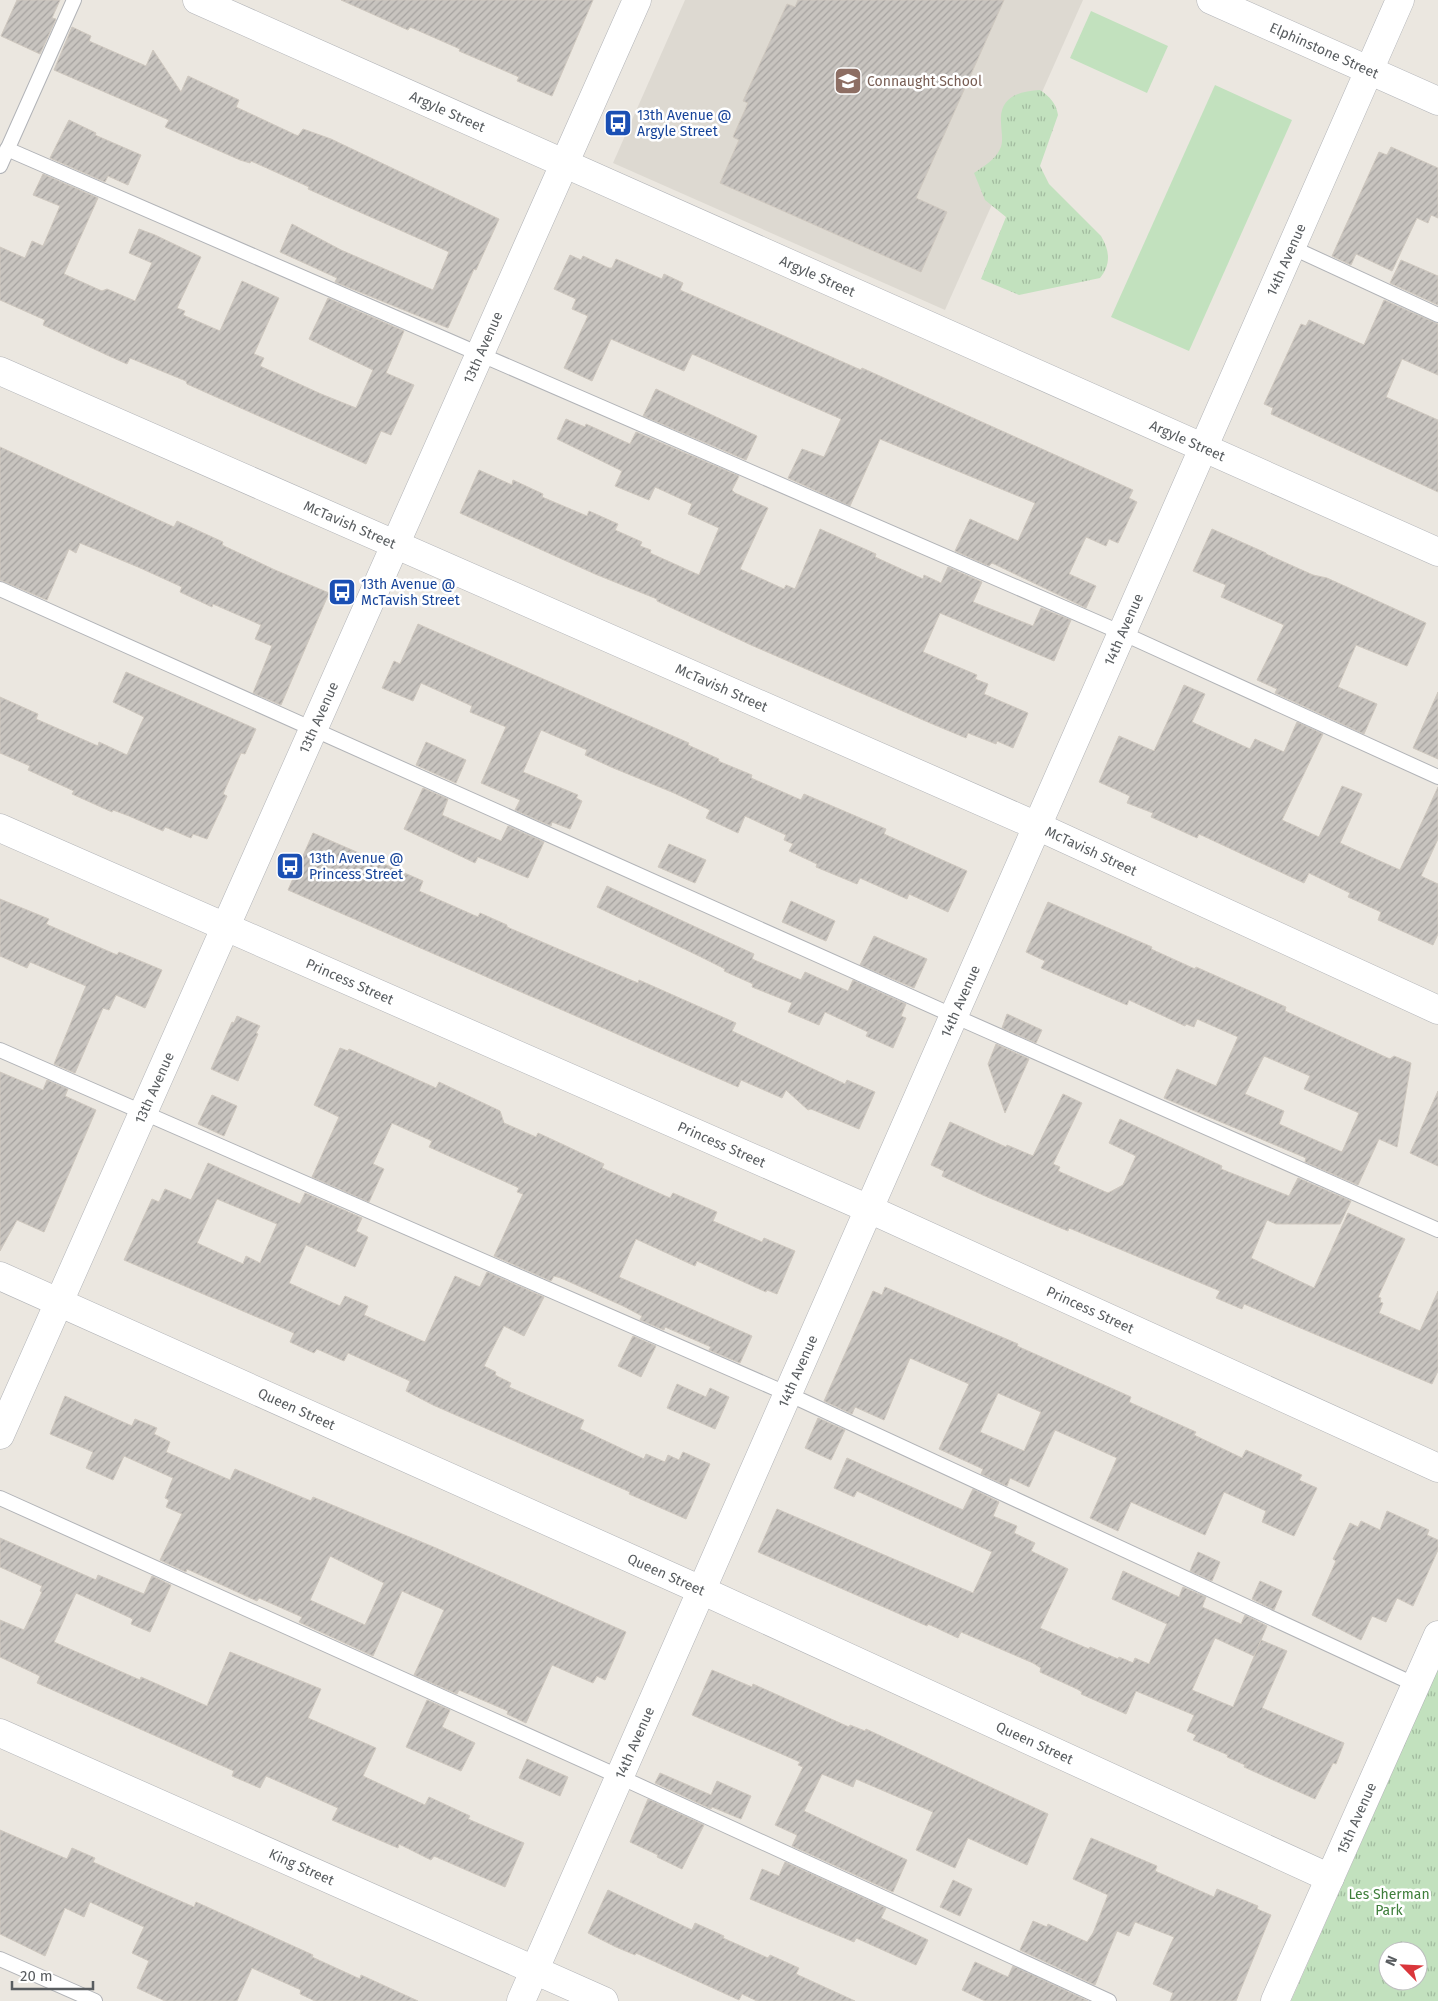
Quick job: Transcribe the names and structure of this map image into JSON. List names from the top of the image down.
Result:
{
  "streets": {
    "street": [
      "Elphinstone Street",
      "Argyle Street",
      "14th Avenue",
      "13th Avenue",
      "McTavish Street",
      "Princess Street",
      "Queen Street",
      "15th Avenue",
      "King Street"
    ]
  },
  "crossings": [
    ["Elphinstone Street", "14th Avenue"],
    ["Argyle Street", "14th Avenue"],
    ["Argyle Street", "13th Avenue"],
    ["14th Avenue", "McTavish Street"],
    ["14th Avenue", "Princess Street"],
    ["14th Avenue", "Queen Street"],
    ["14th Avenue", "King Street"],
    ["13th Avenue", "McTavish Street"],
    ["13th Avenue", "Princess Street"],
    ["13th Avenue", "Queen Street"],
    ["Queen Street", "15th Avenue"]
  ],
  "parks": ["Les Sherman Park"],
  "places": {
    "school or university": ["Connaught School"],
    "bus stop": ["13th Avenue @ Argyle Street", "13th Avenue @ McTavish Street", "13th Avenue @ Princess Street"]
  },
  "scale_bar": "20 m",
  "north": "top left"
}
